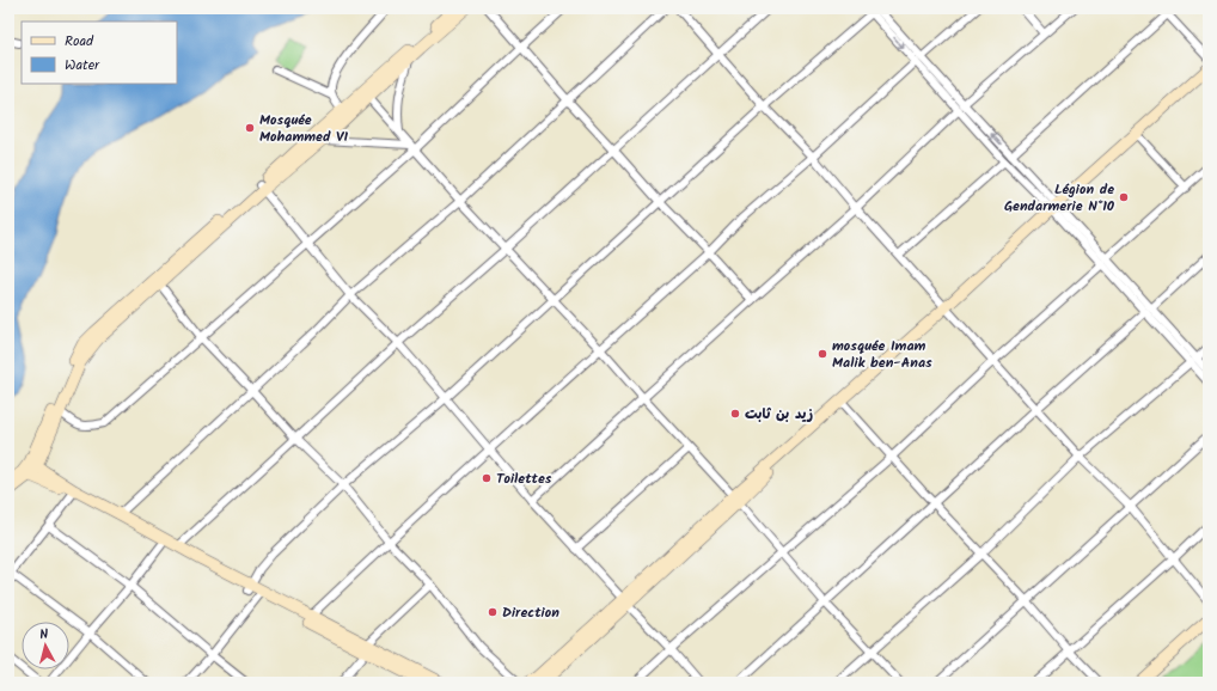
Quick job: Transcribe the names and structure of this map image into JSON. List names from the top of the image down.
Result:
{
  "places": [
    "Mosquée Mohammed VI",
    "Légion de Gendarmerie N*10",
    "mosquée Imam Malik ben-Anas",
    "زيد بن ثابت",
    "Toilettes",
    "Direction"
  ],
  "legend": ["Road", "Water"],
  "north": "top"
}
